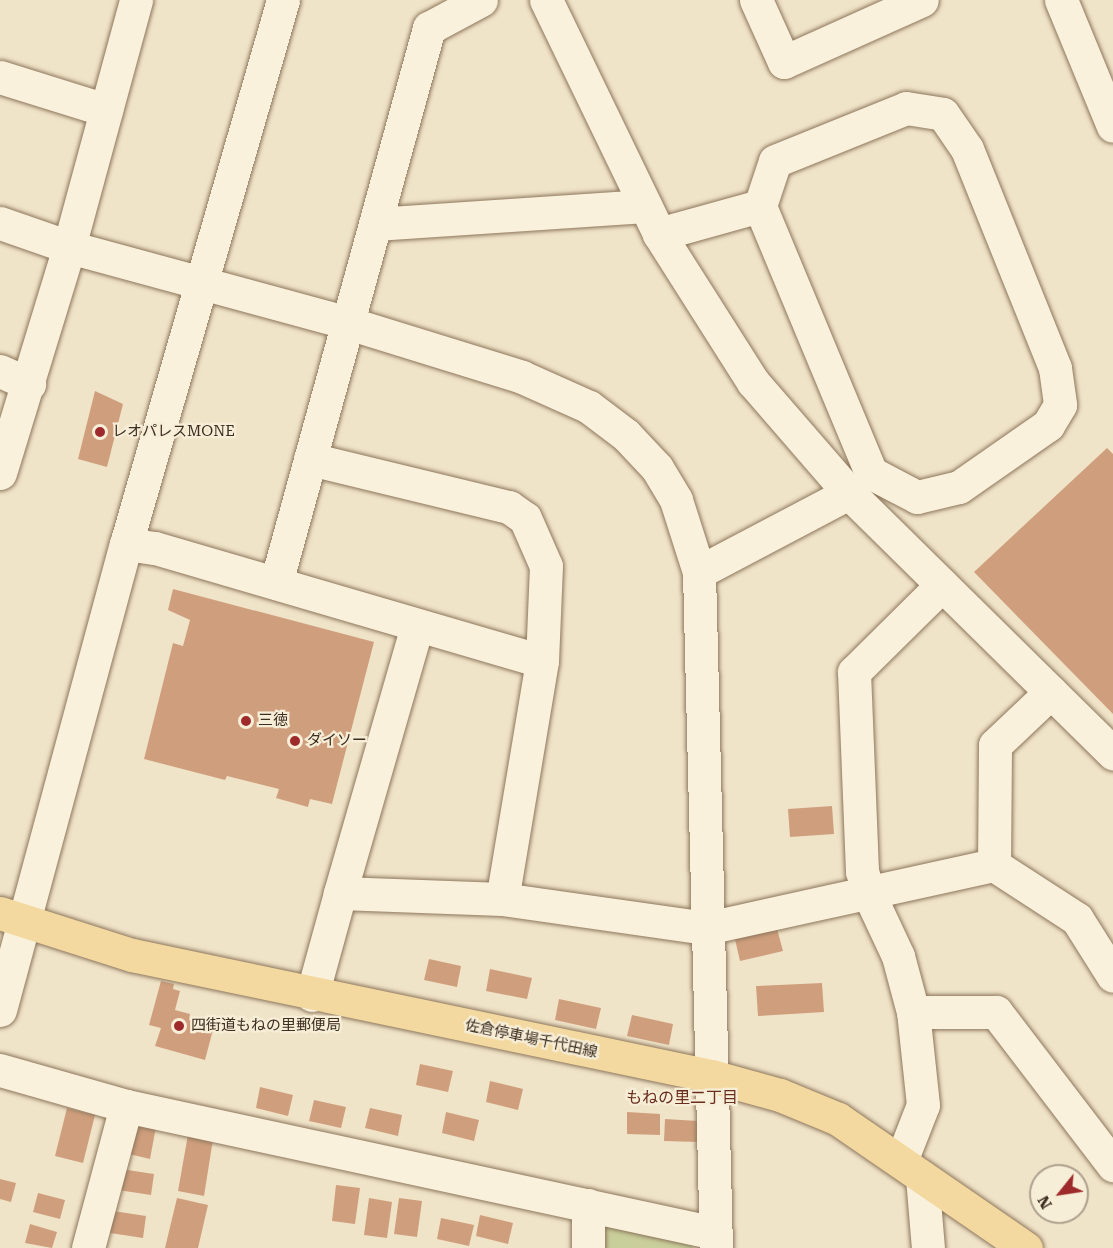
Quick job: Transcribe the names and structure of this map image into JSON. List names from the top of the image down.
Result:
{
  "streets": {
    "main road": ["佐倉停車場千代田線"]
  },
  "districts": ["もねの里二丁目"],
  "places": [
    "レオパレスMONE",
    "三徳",
    "ダイソー",
    "四街道もねの里郵便局"
  ],
  "north": "bottom left"
}
